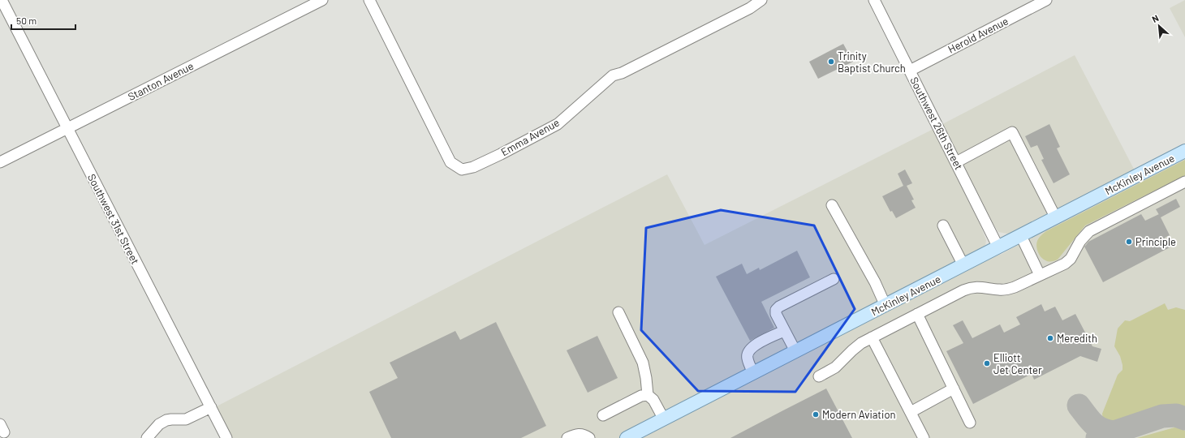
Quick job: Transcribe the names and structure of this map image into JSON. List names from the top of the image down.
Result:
{
  "streets": {
    "main road": ["McKinley Avenue"],
    "street": [
      "Herold Avenue",
      "Stanton Avenue",
      "Southwest 26th Street",
      "Emma Avenue",
      "Southwest 31st Street"
    ]
  },
  "crossings": [
    ["Herold Avenue", "Southwest 26th Street"],
    ["Stanton Avenue", "Southwest 31st Street"],
    ["Southwest 26th Street", "McKinley Avenue"]
  ],
  "places": [
    "Trinity Baptist Church",
    "Principle",
    "Meredith",
    "Elliott Jet Center",
    "Modern Aviation"
  ],
  "scale_bar": "50 m",
  "north": "top left"
}
